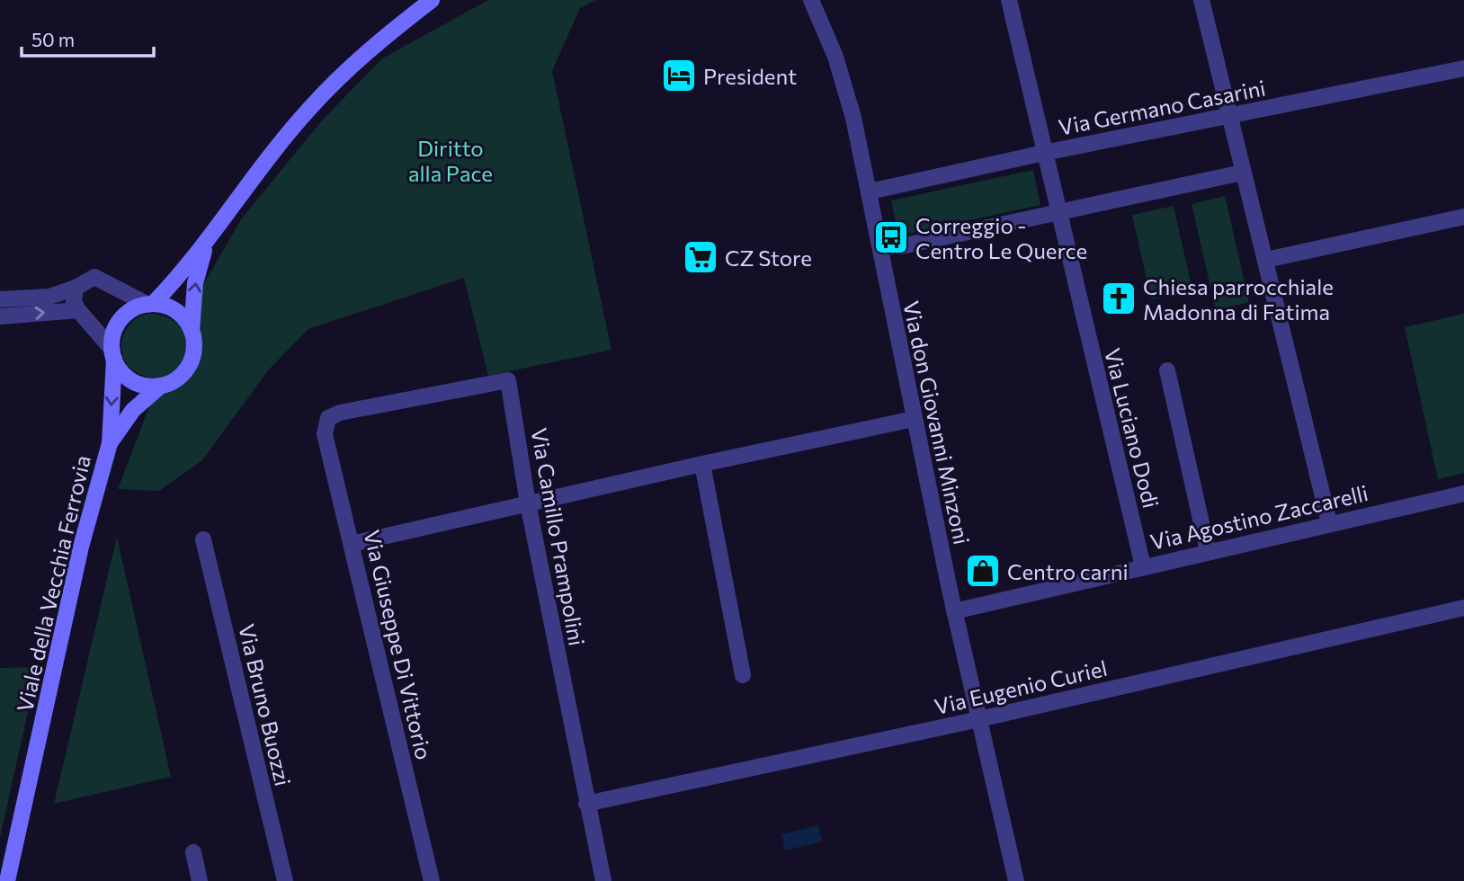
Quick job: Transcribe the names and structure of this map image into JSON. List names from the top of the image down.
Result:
{
  "streets": {
    "main road": ["Viale della Vecchia Ferrovia"],
    "street": [
      "Via Germano Casarini",
      "Via don Giovanni Minzoni",
      "Via Luciano Dodi",
      "Via Agostino Zaccarelli",
      "Via Camillo Prampolini",
      "Via Giuseppe Di Vittorio",
      "Via Eugenio Curiel",
      "Via Bruno Buozzi"
    ]
  },
  "crossings": [
    ["Via Germano Casarini", "Via don Giovanni Minzoni"],
    ["Via Germano Casarini", "Via Luciano Dodi"],
    ["Via don Giovanni Minzoni", "Via Agostino Zaccarelli"],
    ["Via don Giovanni Minzoni", "Via Eugenio Curiel"],
    ["Via Luciano Dodi", "Via Agostino Zaccarelli"],
    ["Via Camillo Prampolini", "Via Giuseppe Di Vittorio"],
    ["Via Camillo Prampolini", "Via Eugenio Curiel"]
  ],
  "parks": ["Diritto alla Pace"],
  "places": {
    "hotel": ["President"],
    "bus stop": ["Correggio - Centro Le Querce"],
    "supermarket": ["CZ Store"],
    "church": ["Chiesa parrocchiale Madonna di Fatima"],
    "shop": ["Centro carni"]
  },
  "scale_bar": "50 m"
}
